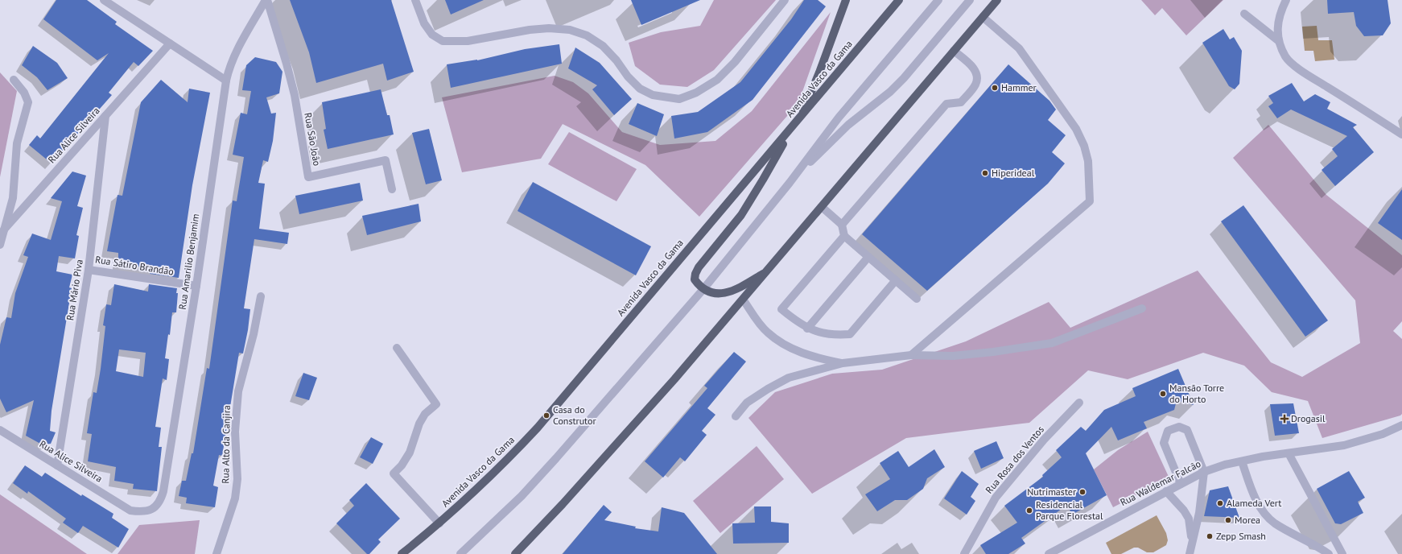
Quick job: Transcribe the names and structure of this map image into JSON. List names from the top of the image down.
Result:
{
  "streets": {
    "main road": ["Avenida Vasco da Gama"],
    "street": [
      "Rua Alice Silveira",
      "Rua São João",
      "Rua Amarilio Benjamim",
      "Rua Sátiro Brandão",
      "Rua Mário Piva",
      "Rua Alto da Canjira",
      "Rua Rosa dos Ventos",
      "Rua Waldemar Falcão"
    ]
  },
  "crossings": [
    ["Rua Alice Silveira", "Rua Amarilio Benjamim"],
    ["Rua Alice Silveira", "Rua Mário Piva"],
    ["Rua São João", "Rua Amarilio Benjamim"],
    ["Rua Amarilio Benjamim", "Rua Sátiro Brandão"],
    ["Rua Sátiro Brandão", "Rua Mário Piva"]
  ],
  "places": {
    "other": [
      "Hammer",
      "Hiperideal",
      "Mansão Torre do Horto",
      "Casa do Construtor",
      "Nutrimaster",
      "Alameda Vert",
      "Residencial Parque Florestal",
      "Morea",
      "Zepp Smash"
    ],
    "health": ["Drogasil"]
  }
}
